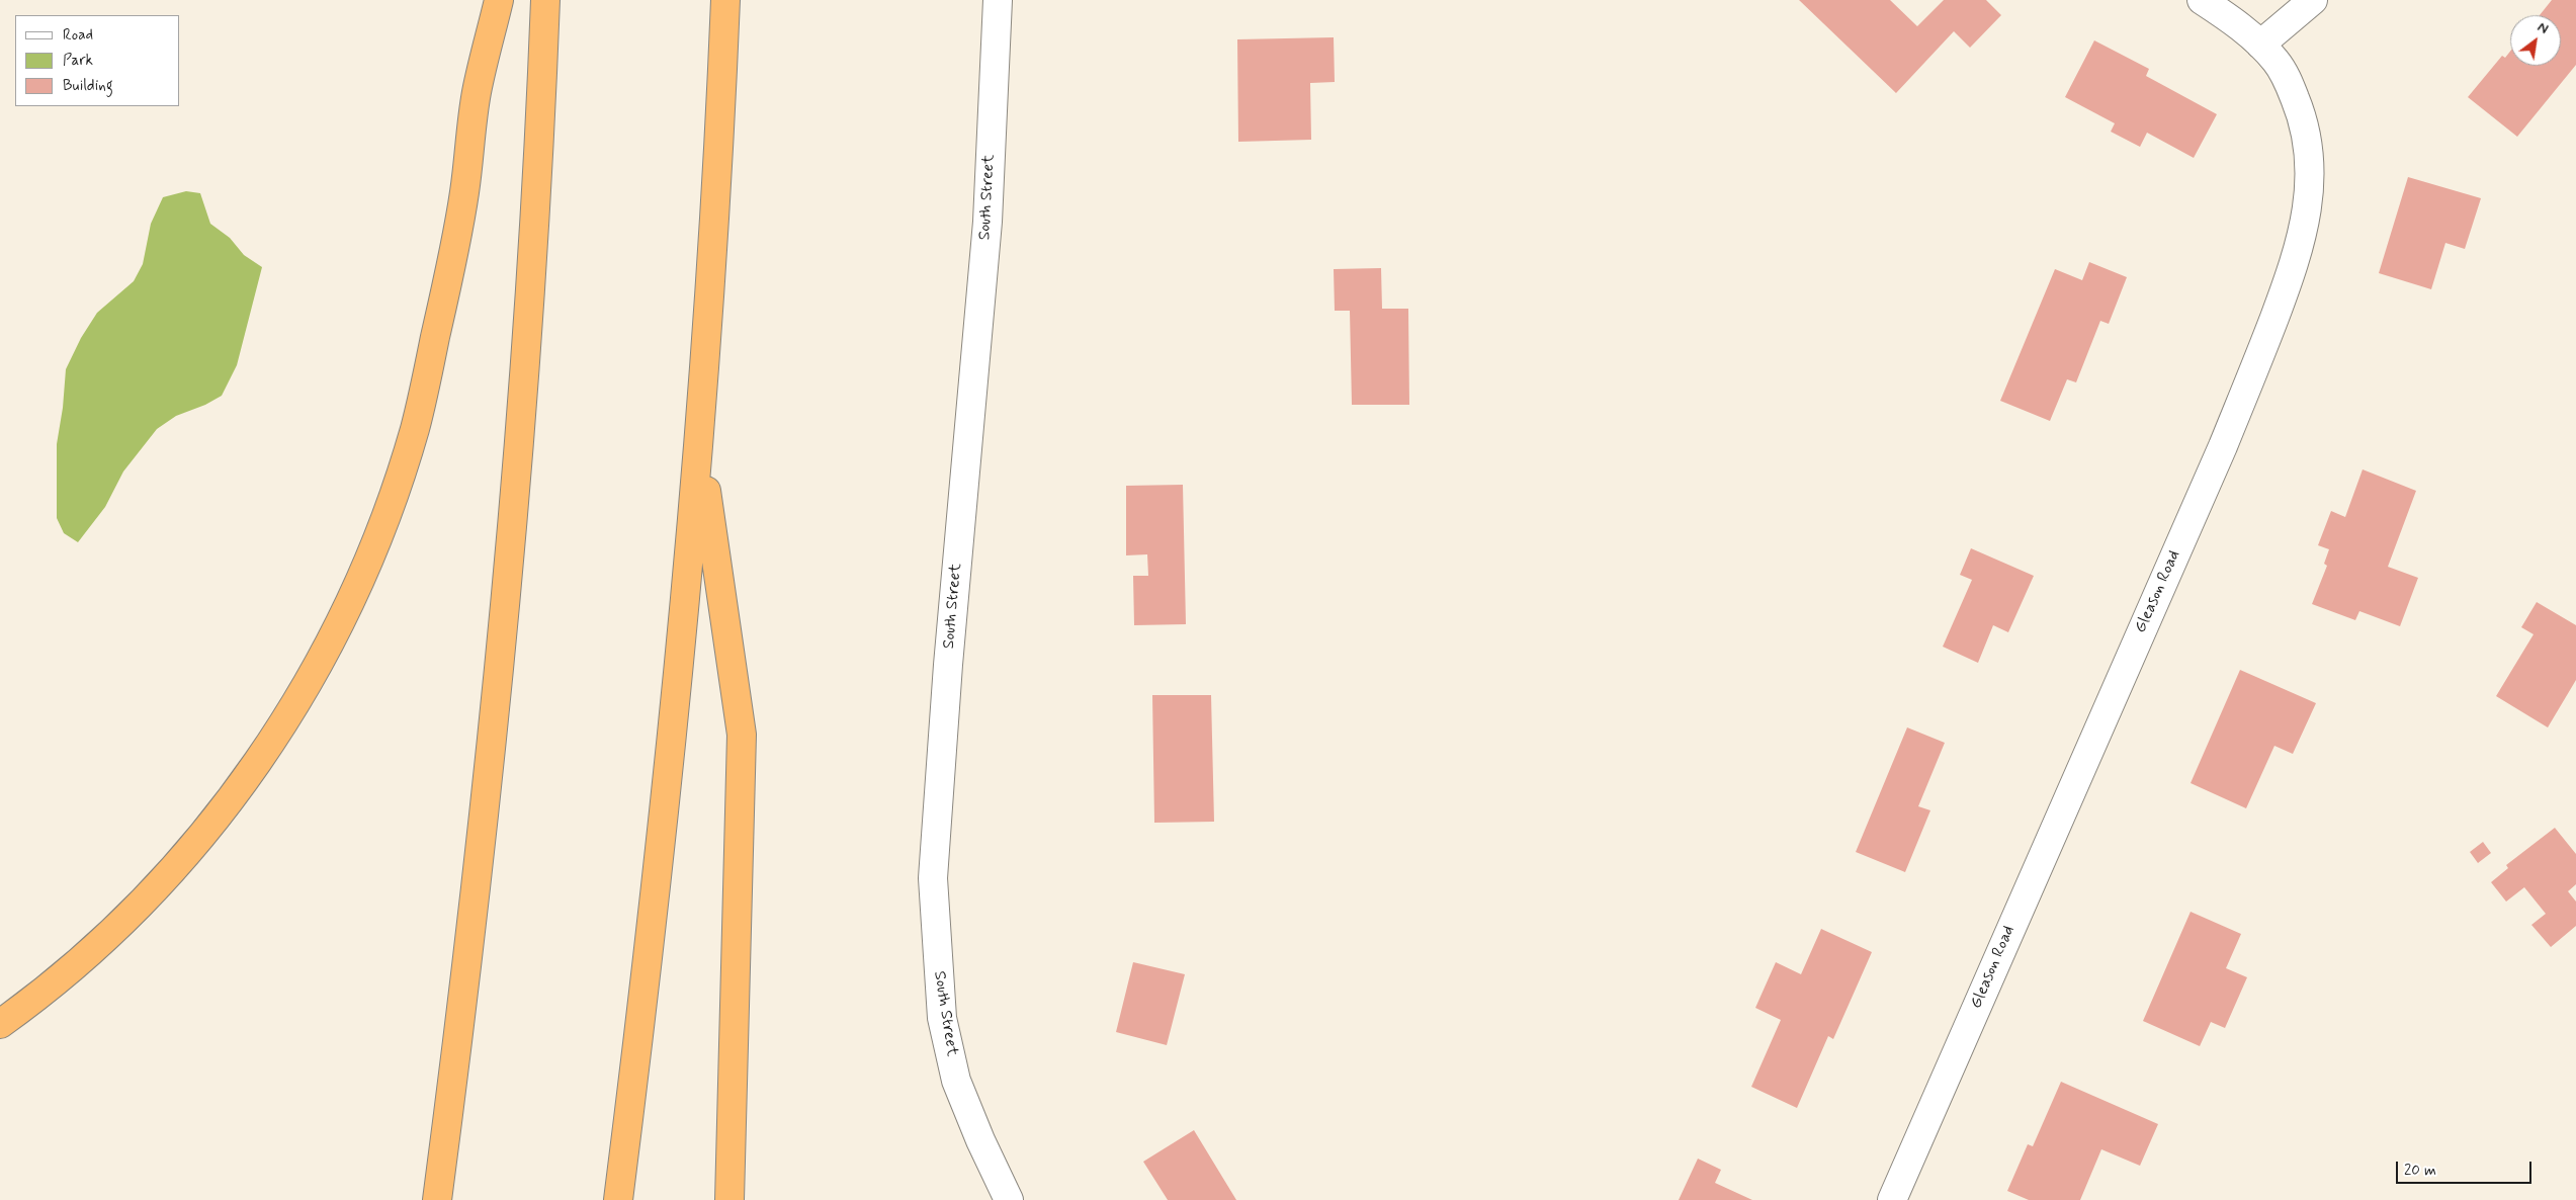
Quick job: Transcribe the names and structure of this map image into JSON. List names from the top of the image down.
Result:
{
  "streets": {
    "street": ["South Street", "Gleason Road"]
  },
  "legend": ["Road", "Park", "Building"],
  "scale_bar": "20 m",
  "north": "top right"
}
